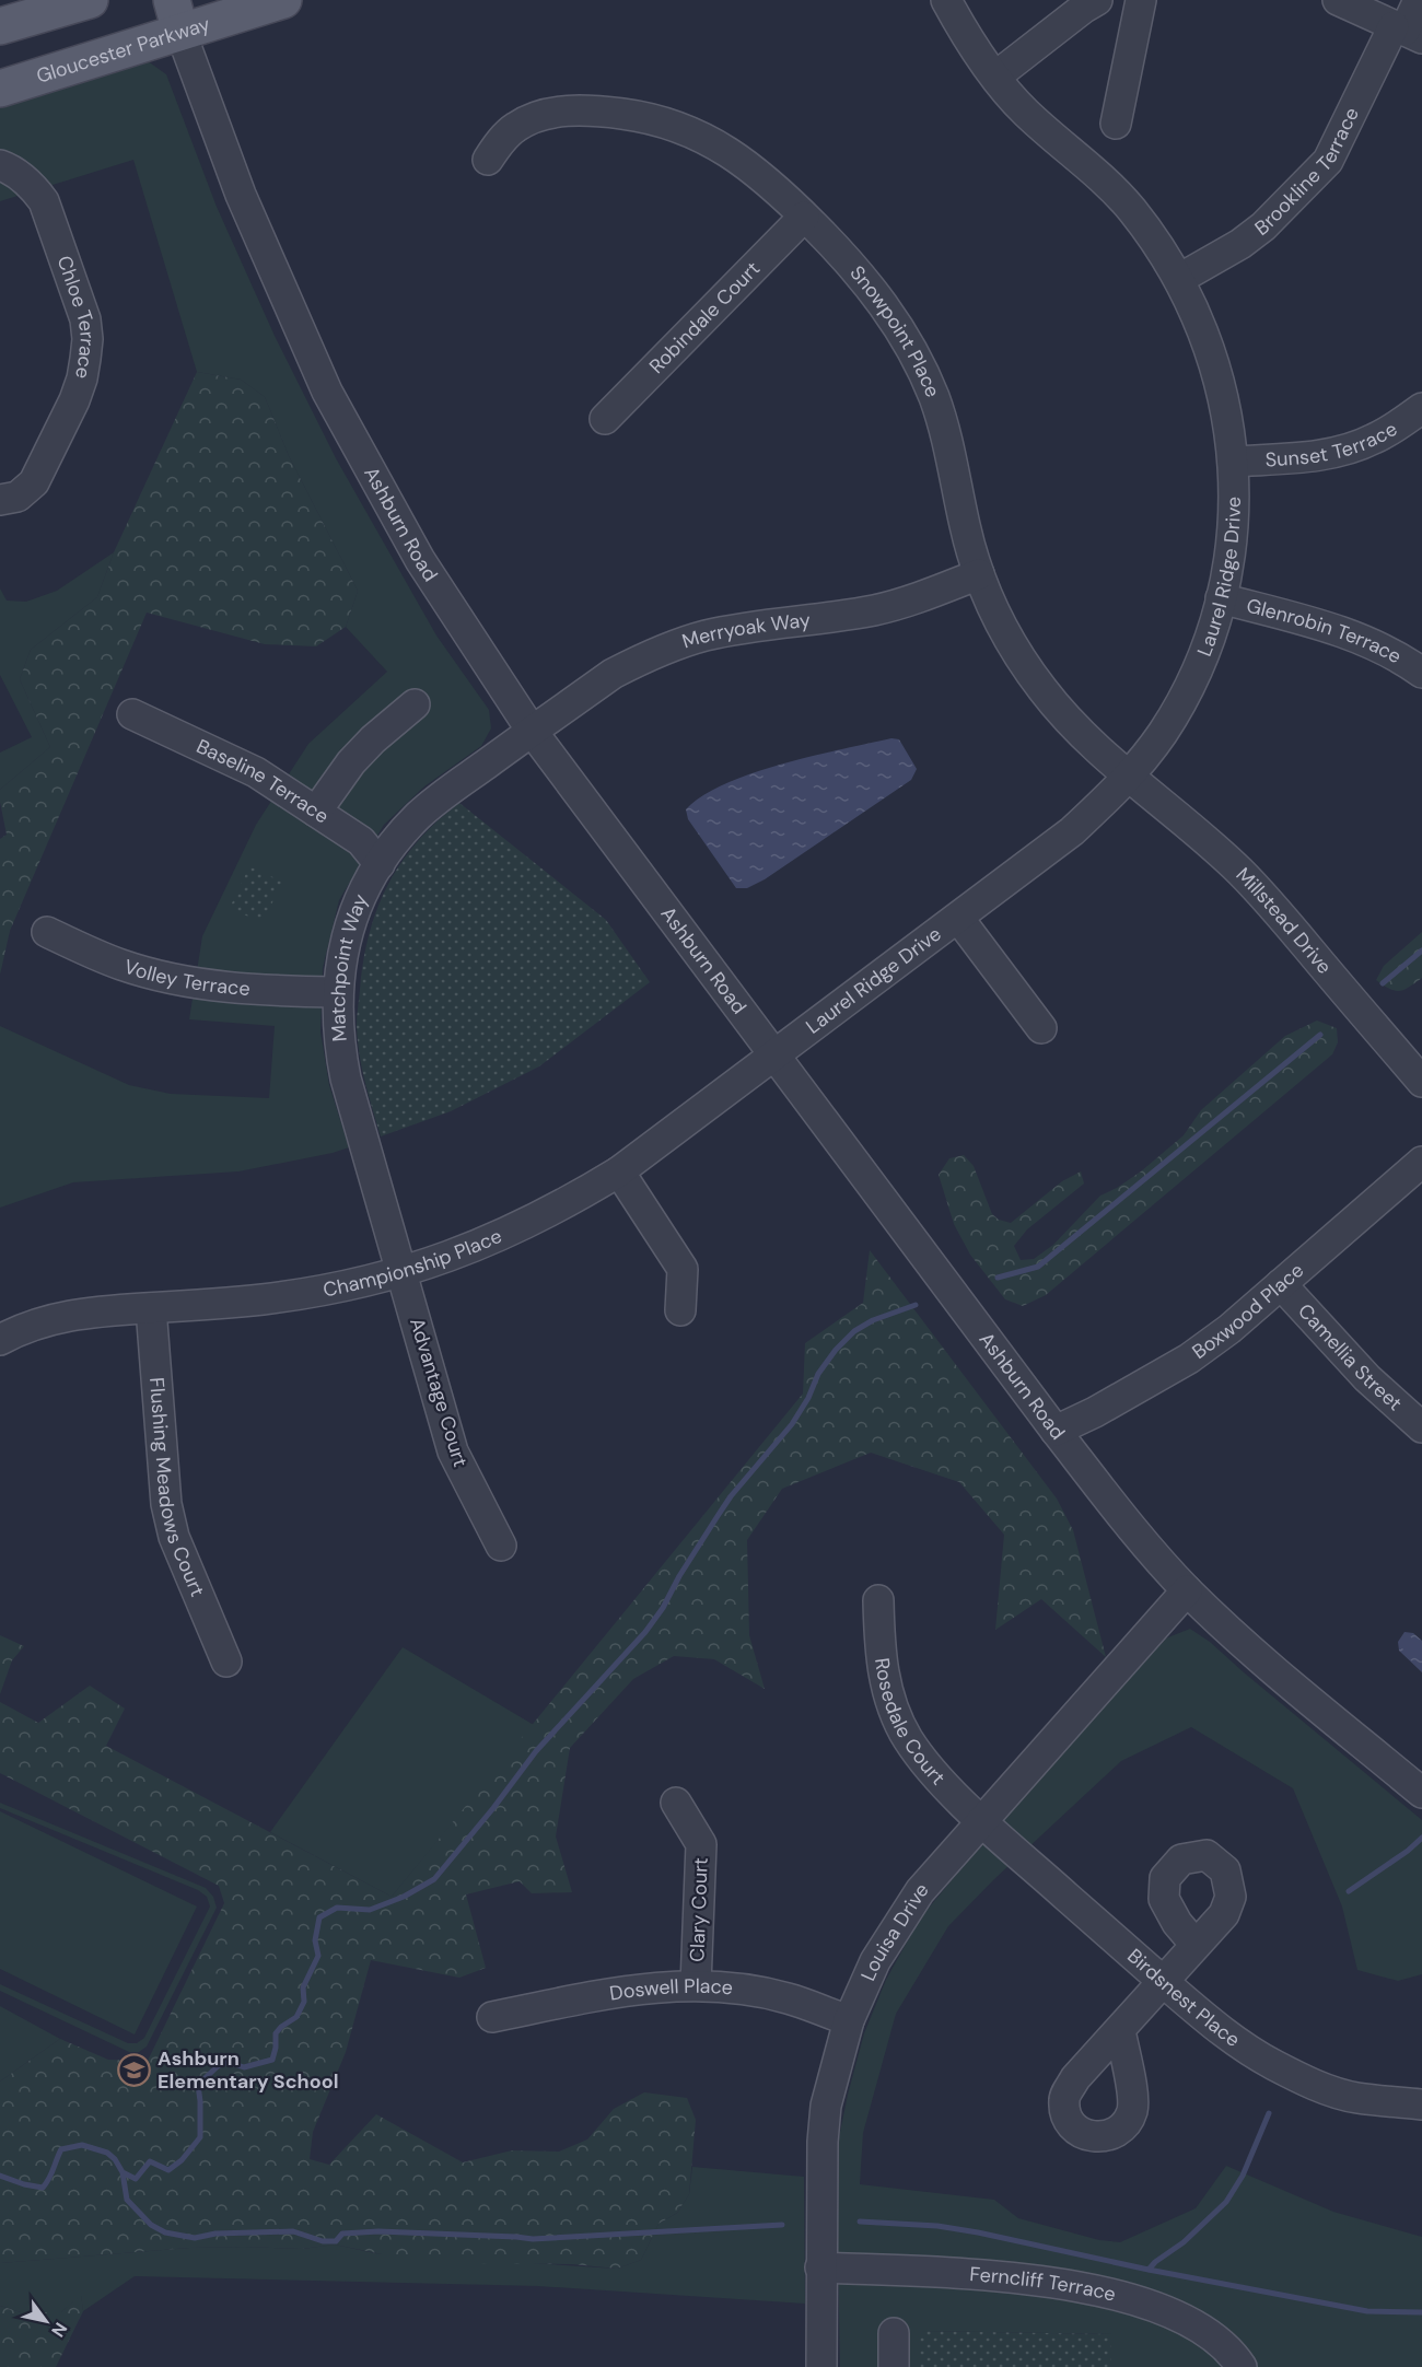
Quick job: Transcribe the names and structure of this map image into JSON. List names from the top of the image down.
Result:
{
  "streets": {
    "main road": ["Gloucester Parkway"],
    "street": [
      "Brookline Terrace",
      "Chloe Terrace",
      "Robindale Court",
      "Snowpoint Place",
      "Sunset Terrace",
      "Ashburn Road",
      "Laurel Ridge Drive",
      "Merryoak Way",
      "Glenrobin Terrace",
      "Baseline Terrace",
      "Millstead Drive",
      "Matchpoint Way",
      "Volley Terrace",
      "Championship Place",
      "Boxwood Place",
      "Camellia Street",
      "Advantage Court",
      "Flushing Meadows Court",
      "Rosedale Court",
      "Clary Court",
      "Louisa Drive",
      "Doswell Place",
      "Birdsnest Place",
      "Ferncliff Terrace"
    ]
  },
  "crossings": [
    ["Gloucester Parkway", "Ashburn Road"],
    ["Brookline Terrace", "Laurel Ridge Drive"],
    ["Robindale Court", "Snowpoint Place"],
    ["Snowpoint Place", "Laurel Ridge Drive"],
    ["Snowpoint Place", "Merryoak Way"],
    ["Snowpoint Place", "Millstead Drive"],
    ["Sunset Terrace", "Laurel Ridge Drive"],
    ["Ashburn Road", "Laurel Ridge Drive"],
    ["Ashburn Road", "Merryoak Way"],
    ["Ashburn Road", "Matchpoint Way"],
    ["Ashburn Road", "Championship Place"],
    ["Ashburn Road", "Boxwood Place"],
    ["Ashburn Road", "Louisa Drive"],
    ["Laurel Ridge Drive", "Glenrobin Terrace"],
    ["Laurel Ridge Drive", "Millstead Drive"],
    ["Laurel Ridge Drive", "Championship Place"],
    ["Merryoak Way", "Matchpoint Way"],
    ["Baseline Terrace", "Matchpoint Way"],
    ["Matchpoint Way", "Volley Terrace"],
    ["Matchpoint Way", "Championship Place"],
    ["Matchpoint Way", "Advantage Court"],
    ["Championship Place", "Advantage Court"],
    ["Championship Place", "Flushing Meadows Court"],
    ["Boxwood Place", "Camellia Street"],
    ["Rosedale Court", "Louisa Drive"],
    ["Rosedale Court", "Birdsnest Place"],
    ["Clary Court", "Doswell Place"],
    ["Louisa Drive", "Doswell Place"],
    ["Louisa Drive", "Birdsnest Place"],
    ["Louisa Drive", "Ferncliff Terrace"]
  ],
  "places": {
    "school or university": ["Ashburn Elementary School"]
  },
  "north": "bottom right"
}
